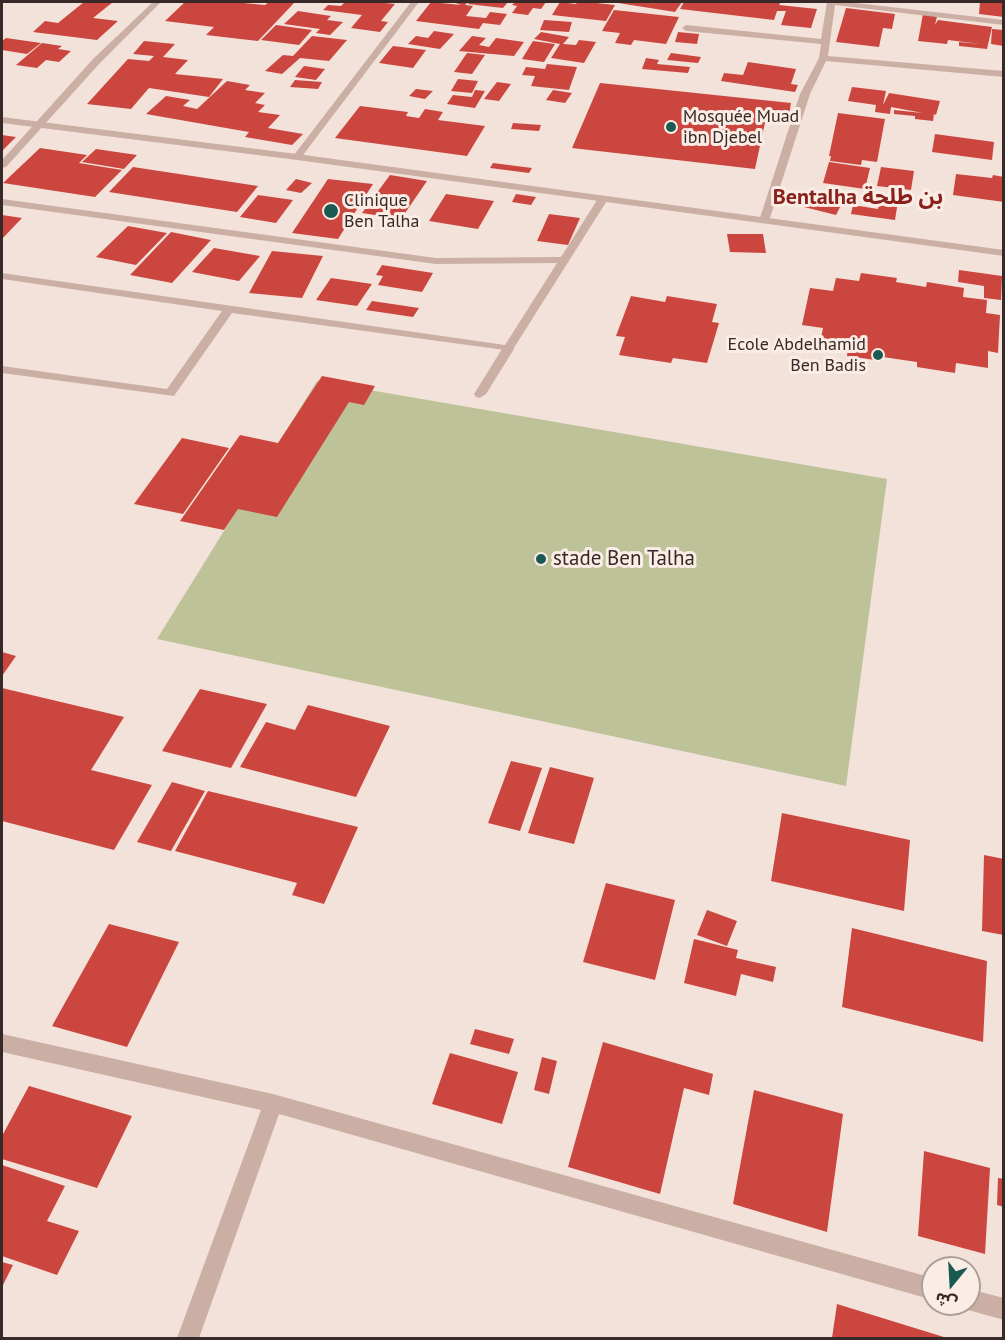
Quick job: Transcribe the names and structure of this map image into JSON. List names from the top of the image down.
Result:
{
  "districts": ["Bentalha بن طلحة"],
  "places": [
    "Mosquée Muad ibn Djebel",
    "Clinique Ben Talha",
    "Ecole Abdelhamid Ben Badis",
    "stade Ben Talha"
  ],
  "north": "bottom"
}
